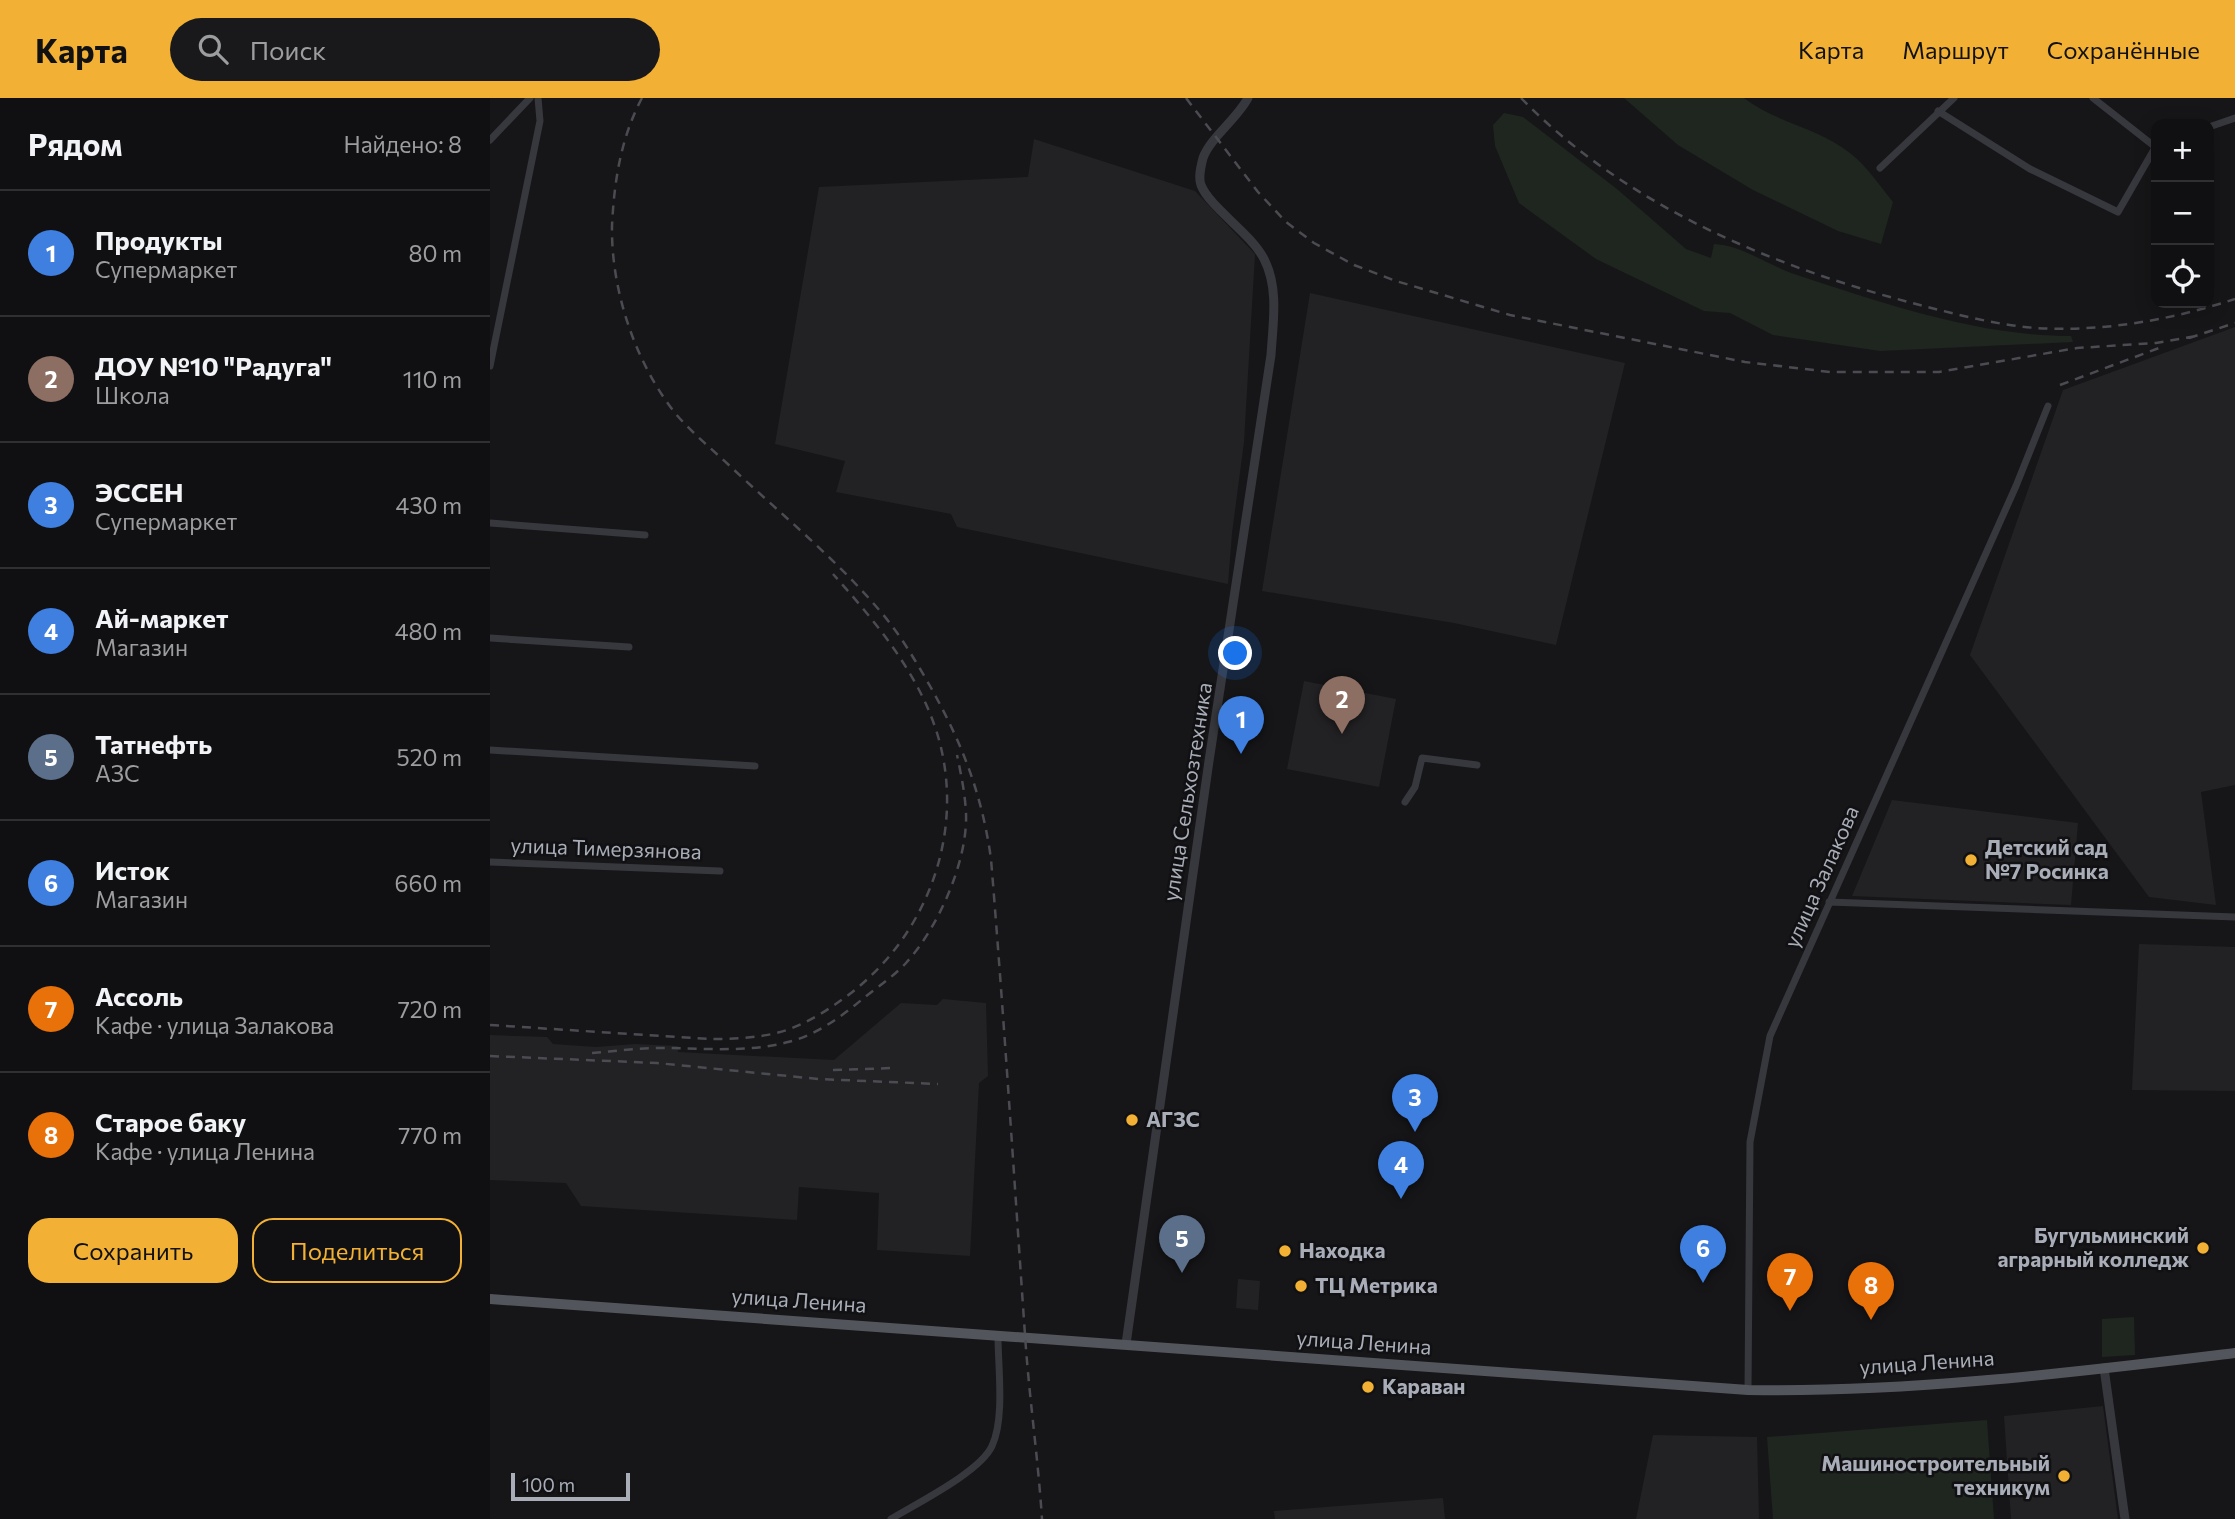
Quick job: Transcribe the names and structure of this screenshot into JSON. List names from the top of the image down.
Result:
{
  "streets": {
    "main road": ["улица Ленина"],
    "street": ["улица Сельхозтехника", "улица Тимерзянова", "улица Залакова"]
  },
  "crossings": [
    ["улица Сельхозтехника", "улица Ленина"],
    ["улица Залакова", "улица Ленина"]
  ],
  "places": [
    "Детский сад №7 Росинка",
    "АГЗС",
    "Бугульминский аграрный колледж",
    "Находка",
    "ТЦ Метрика",
    "Караван",
    "Машиностроительный техникум"
  ],
  "scale_bar": "100 m",
  "page": {
    "header": "Карта",
    "search": "Поиск",
    "nav": ["Карта", "Маршрут", "Сохранённые"],
    "heading": ["Рядом", "Найдено: 8"],
    "map_buttons": ["+", "−"],
    "list": [
      {
        "mark": "1",
        "name": "Продукты",
        "note": "Супермаркет",
        "value": "80 m"
      },
      {
        "mark": "2",
        "name": "ДОУ №10 \"Радуга\"",
        "note": "Школа",
        "value": "110 m"
      },
      {
        "mark": "3",
        "name": "ЭССЕН",
        "note": "Супермаркет",
        "value": "430 m"
      },
      {
        "mark": "4",
        "name": "Ай-маркет",
        "note": "Магазин",
        "value": "480 m"
      },
      {
        "mark": "5",
        "name": "Татнефть",
        "note": "АЗС",
        "value": "520 m"
      },
      {
        "mark": "6",
        "name": "Исток",
        "note": "Магазин",
        "value": "660 m"
      },
      {
        "mark": "7",
        "name": "Ассоль",
        "note": "Кафе · улица Залакова",
        "value": "720 m"
      },
      {
        "mark": "8",
        "name": "Старое баку",
        "note": "Кафе · улица Ленина",
        "value": "770 m"
      }
    ],
    "pins": [
      "2",
      "1",
      "3",
      "4",
      "5",
      "6",
      "7",
      "8"
    ],
    "buttons": ["Сохранить", "Поделиться"],
    "scale": "100 m"
  }
}
